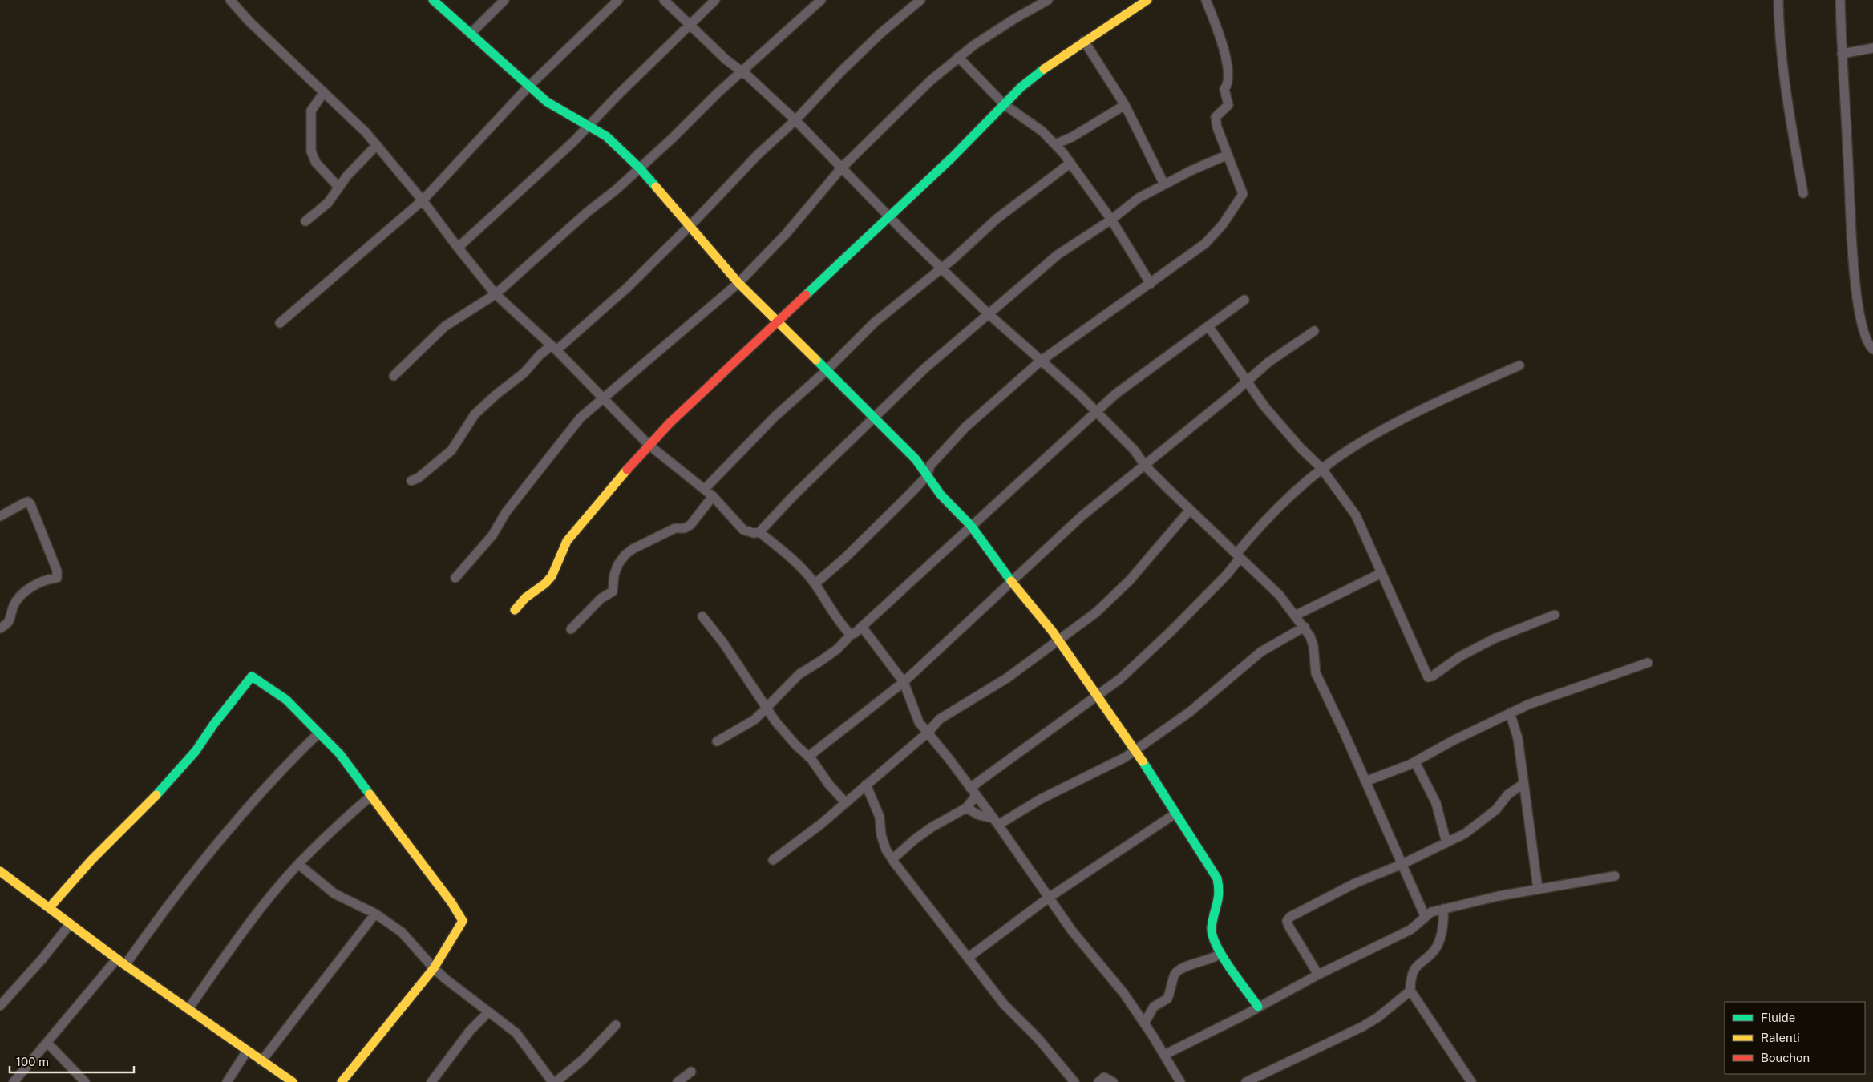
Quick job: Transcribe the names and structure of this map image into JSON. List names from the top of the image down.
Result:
{
  "legend": ["Fluide", "Ralenti", "Bouchon"],
  "scale_bar": "100 m"
}
